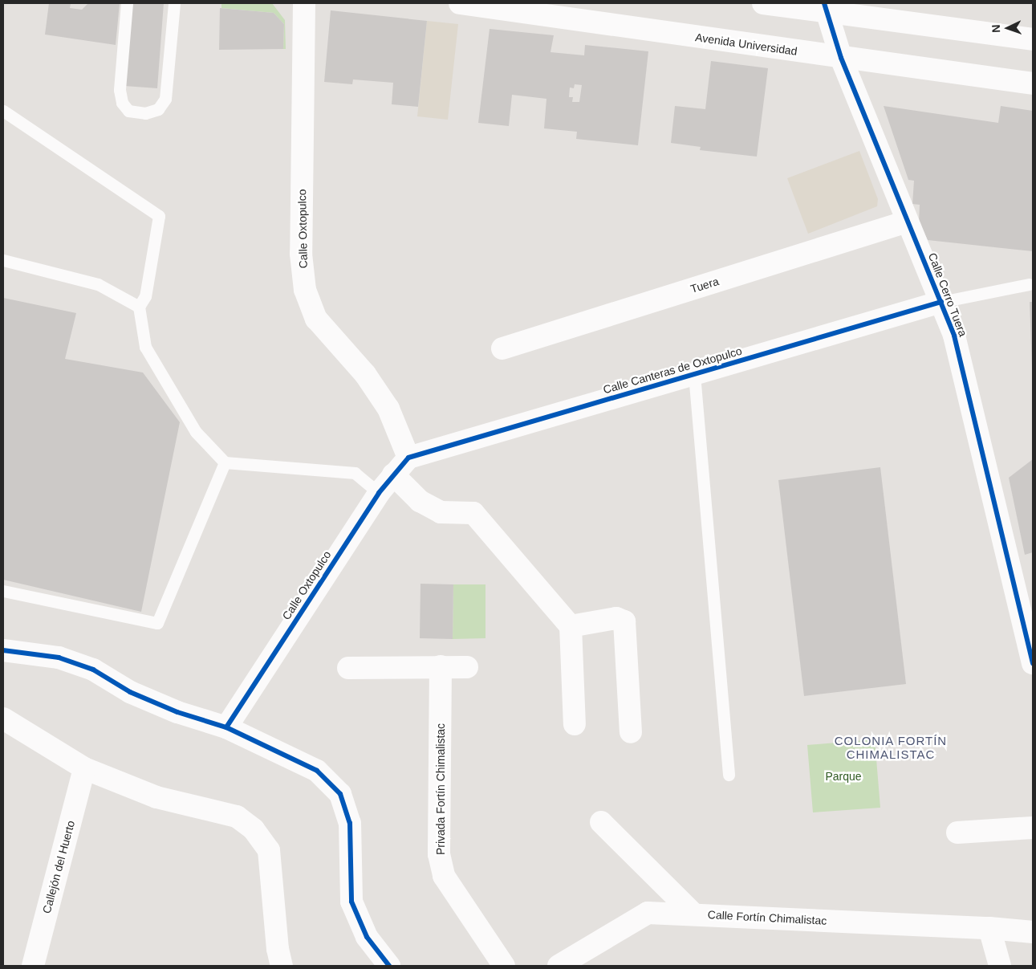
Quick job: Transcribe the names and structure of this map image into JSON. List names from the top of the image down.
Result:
{
  "streets": {
    "street": [
      "Avenida Universidad",
      "Calle Oxtopulco",
      "Tuera",
      "Calle Cerro Tuera",
      "Calle Canteras de Oxtopulco",
      "Privada Fortín Chimalistac",
      "Callejón del Huerto",
      "Calle Fortín Chimalistac"
    ]
  },
  "crossings": [
    ["Avenida Universidad", "Calle Cerro Tuera"],
    ["Calle Oxtopulco", "Calle Canteras de Oxtopulco"],
    ["Tuera", "Calle Cerro Tuera"],
    ["Calle Cerro Tuera", "Calle Canteras de Oxtopulco"]
  ],
  "districts": ["COLONIA FORTÍN CHIMALISTAC"],
  "parks": ["Parque"],
  "north": "left"
}
